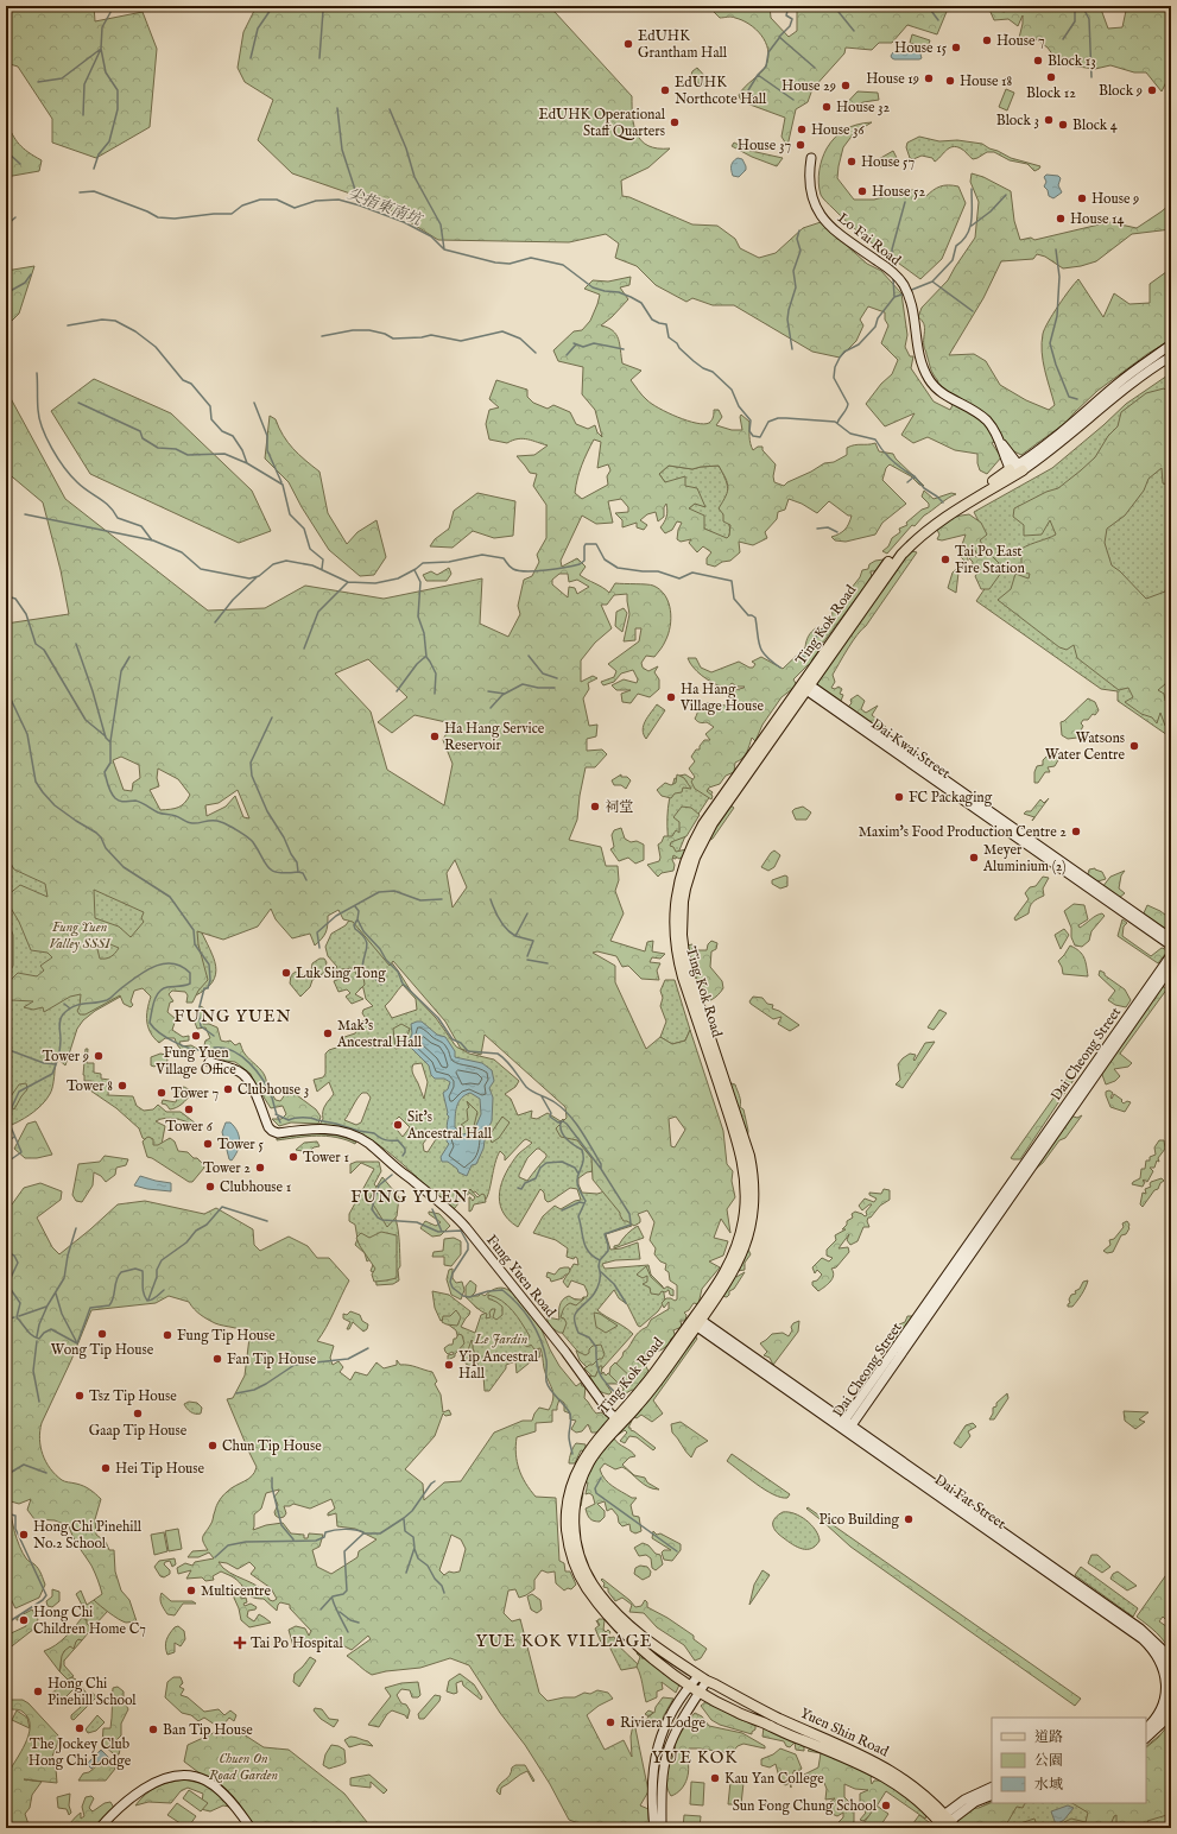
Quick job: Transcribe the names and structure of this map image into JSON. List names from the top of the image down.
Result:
{
  "streets": {
    "main road": ["Ting Kok Road", "Yuen Shin Road"],
    "street": [
      "Lo Fai Road",
      "Dai Kwai Street",
      "Dai Cheong Street",
      "Fung Yuen Road",
      "Dai Fat Street"
    ]
  },
  "crossings": [
    ["Lo Fai Road", "Ting Kok Road"],
    ["Ting Kok Road", "Dai Kwai Street"],
    ["Ting Kok Road", "Fung Yuen Road"],
    ["Ting Kok Road", "Dai Fat Street"],
    ["Ting Kok Road", "Yuen Shin Road"],
    ["Dai Cheong Street", "Dai Fat Street"]
  ],
  "districts": [
    "FUNG YUEN",
    "FUNG YUEN",
    "YUE KOK VILLAGE",
    "YUE KOK"
  ],
  "water": ["尖指東南坑"],
  "parks": ["Fung Yuen Valley SSSI", "Le Jardin", "Chuen On Road Garden"],
  "places": {
    "other": [
      "House 7",
      "EdUHK Grantham Hall",
      "House 15",
      "Block 13",
      "Block 12",
      "House 19",
      "House 18",
      "House 29",
      "EdUHK Northcote Hall",
      "Block 9",
      "House 32",
      "Block 3",
      "EdUHK Operational Staff Quarters",
      "Block 4",
      "House 36",
      "House 37",
      "House 57",
      "House 52",
      "House 9",
      "House 14",
      "Tai Po East Fire Station",
      "Ha Hang Village House",
      "Ha Hang Service Reservoir",
      "Watsons Water Centre",
      "FC Packaging",
      "祠堂",
      "Maxim's Food Production Centre 2",
      "Meyer Aluminium (2)",
      "Luk Sing Tong",
      "Mak's Ancestral Hall",
      "Fung Yuen Village Office",
      "Tower 9",
      "Tower 8",
      "Clubhouse 3",
      "Tower 7",
      "Tower 6",
      "Sit's Ancestral Hall",
      "Tower 5",
      "Tower 1",
      "Tower 2",
      "Clubhouse 1",
      "Wong Tip House",
      "Fung Tip House",
      "Fan Tip House",
      "Yip Ancestral Hall",
      "Tsz Tip House",
      "Gaap Tip House",
      "Chun Tip House",
      "Hei Tip House",
      "Pico Building",
      "Hong Chi Pinehill No.2 School",
      "Multicentre",
      "Hong Chi Children Home C7",
      "Hong Chi Pinehill School",
      "Riviera Lodge",
      "The Jockey Club Hong Chi Lodge",
      "Ban Tip House",
      "Kau Yan College",
      "Sun Fong Chung School"
    ],
    "health": ["Tai Po Hospital"]
  },
  "legend": ["道路", "公園", "水域"]
}
